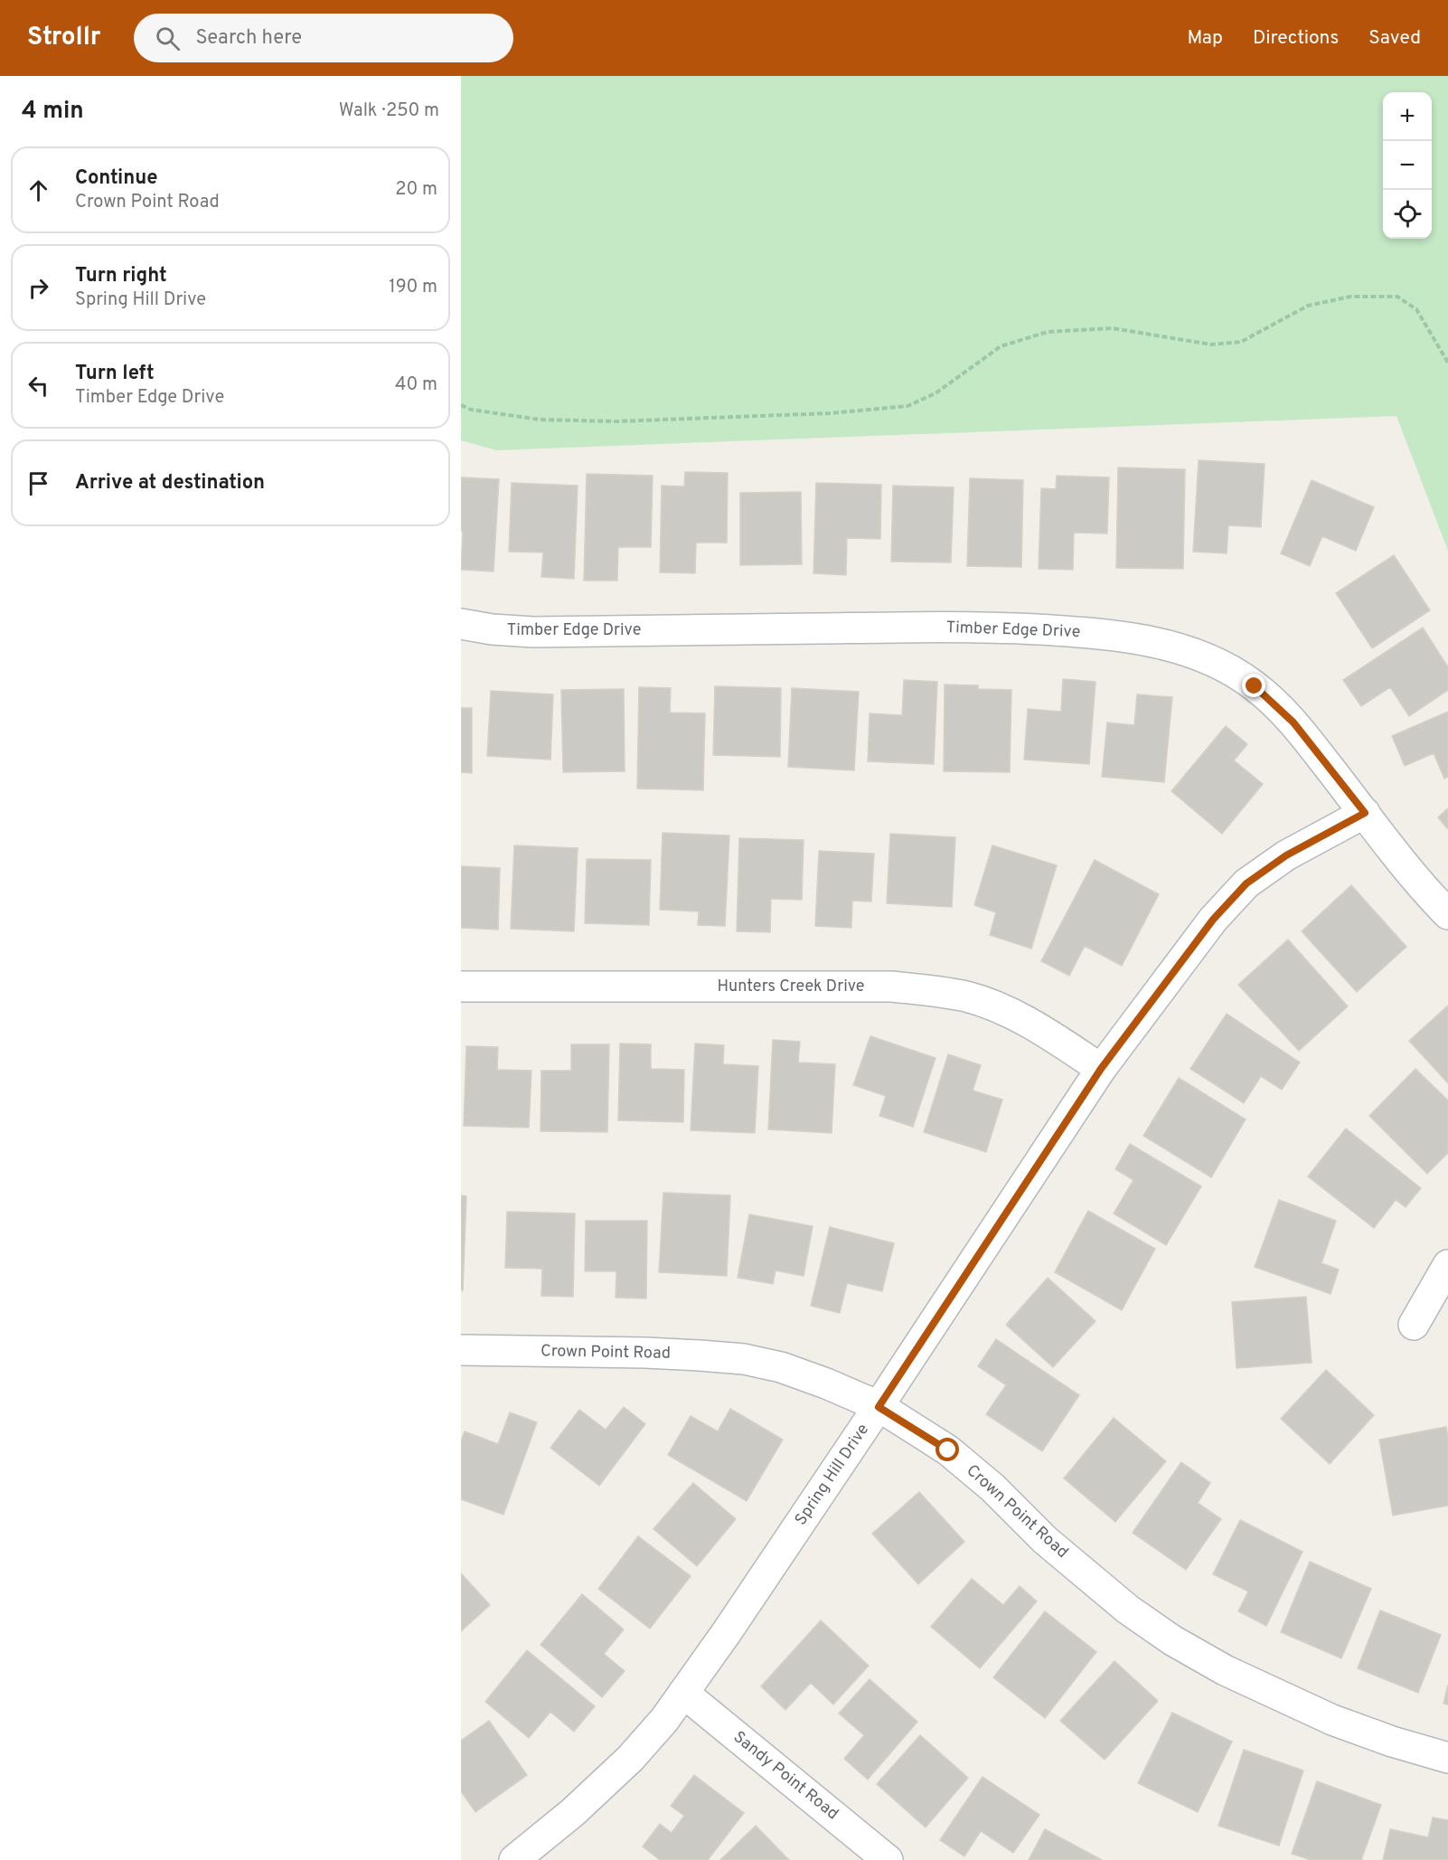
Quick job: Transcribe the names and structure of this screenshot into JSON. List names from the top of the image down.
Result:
{
  "streets": {
    "street": [
      "Timber Edge Drive",
      "Hunters Creek Drive",
      "Crown Point Road",
      "Spring Hill Drive",
      "Sandy Point Road"
    ]
  },
  "crossings": [
    ["Timber Edge Drive", "Spring Hill Drive"],
    ["Hunters Creek Drive", "Spring Hill Drive"],
    ["Crown Point Road", "Spring Hill Drive"],
    ["Spring Hill Drive", "Sandy Point Road"]
  ],
  "page": {
    "header": "Strollr",
    "search": "Search here",
    "nav": ["Map", "Directions", "Saved"],
    "heading": ["4 min", "Walk · 250 m"],
    "map_buttons": ["+", "−"],
    "list": [
      ["Continue", "Crown Point Road", "20 m"],
      ["Turn right", "Spring Hill Drive", "190 m"],
      ["Turn left", "Timber Edge Drive", "40 m"],
      "Arrive at destination"
    ]
  }
}
